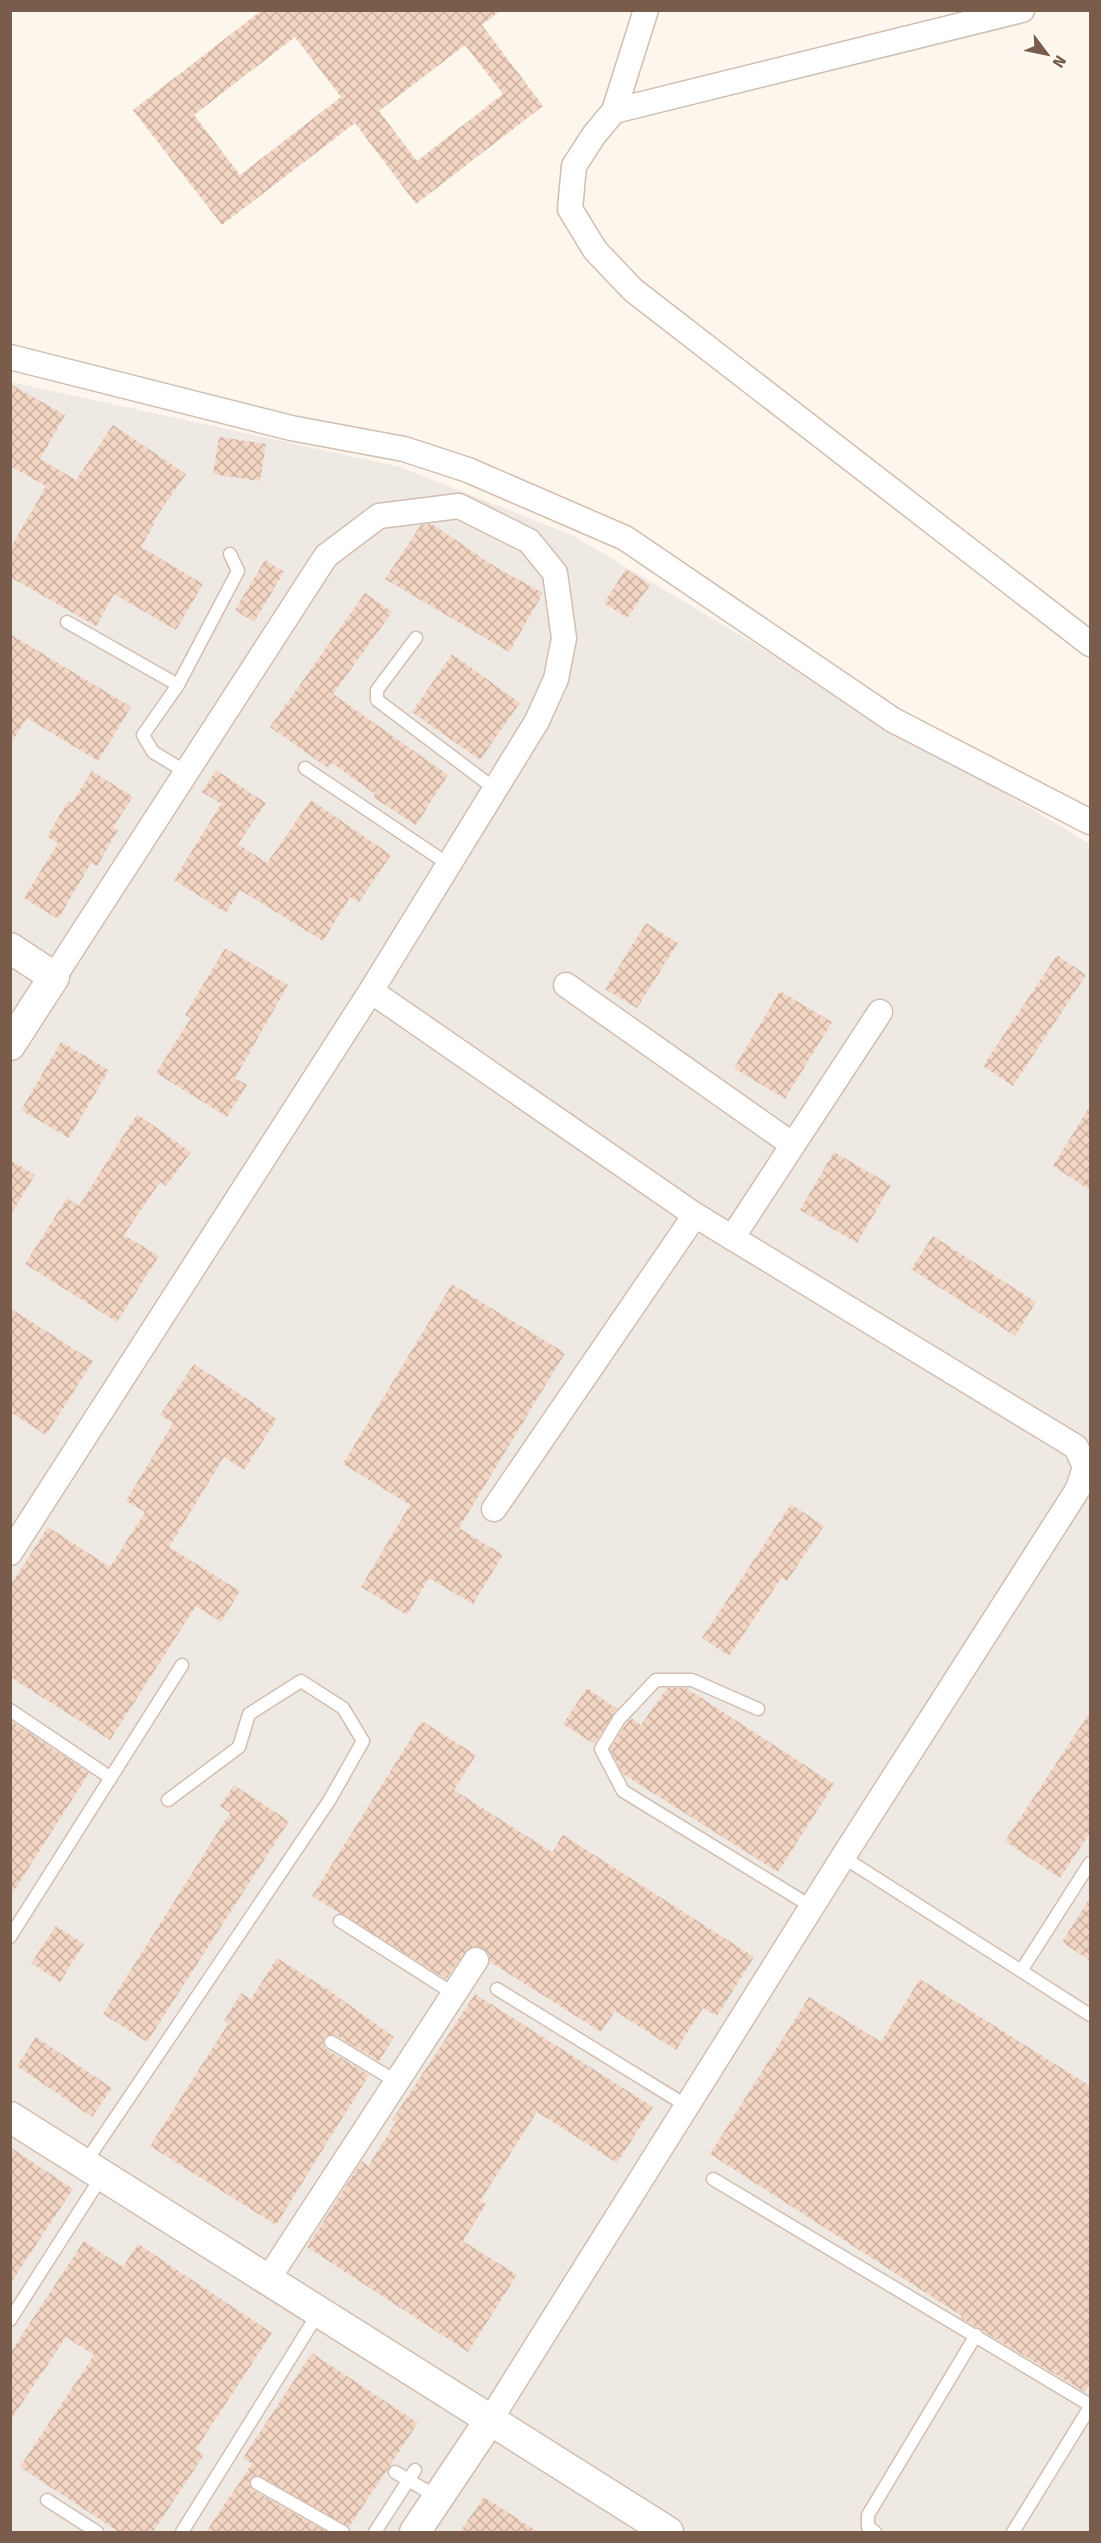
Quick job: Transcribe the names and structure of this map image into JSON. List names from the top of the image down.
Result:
{
  "north": "bottom right"
}
